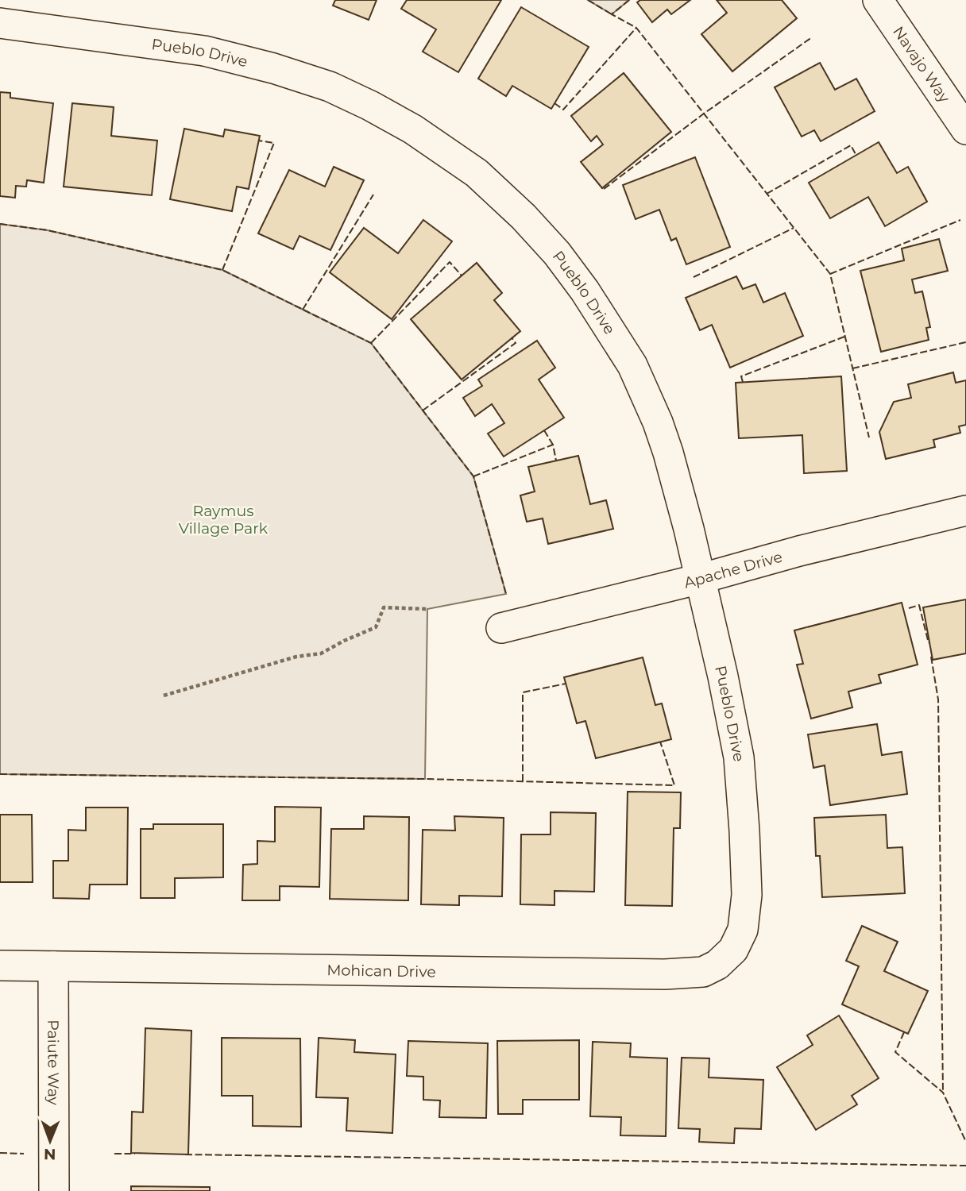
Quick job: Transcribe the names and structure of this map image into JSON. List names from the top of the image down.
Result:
{
  "streets": {
    "street": [
      "Pueblo Drive",
      "Navajo Way",
      "Apache Drive",
      "Mohican Drive",
      "Paiute Way"
    ]
  },
  "crossings": [
    ["Pueblo Drive", "Apache Drive"],
    ["Pueblo Drive", "Mohican Drive"],
    ["Mohican Drive", "Paiute Way"]
  ],
  "parks": ["Raymus Village Park"],
  "north": "bottom"
}
